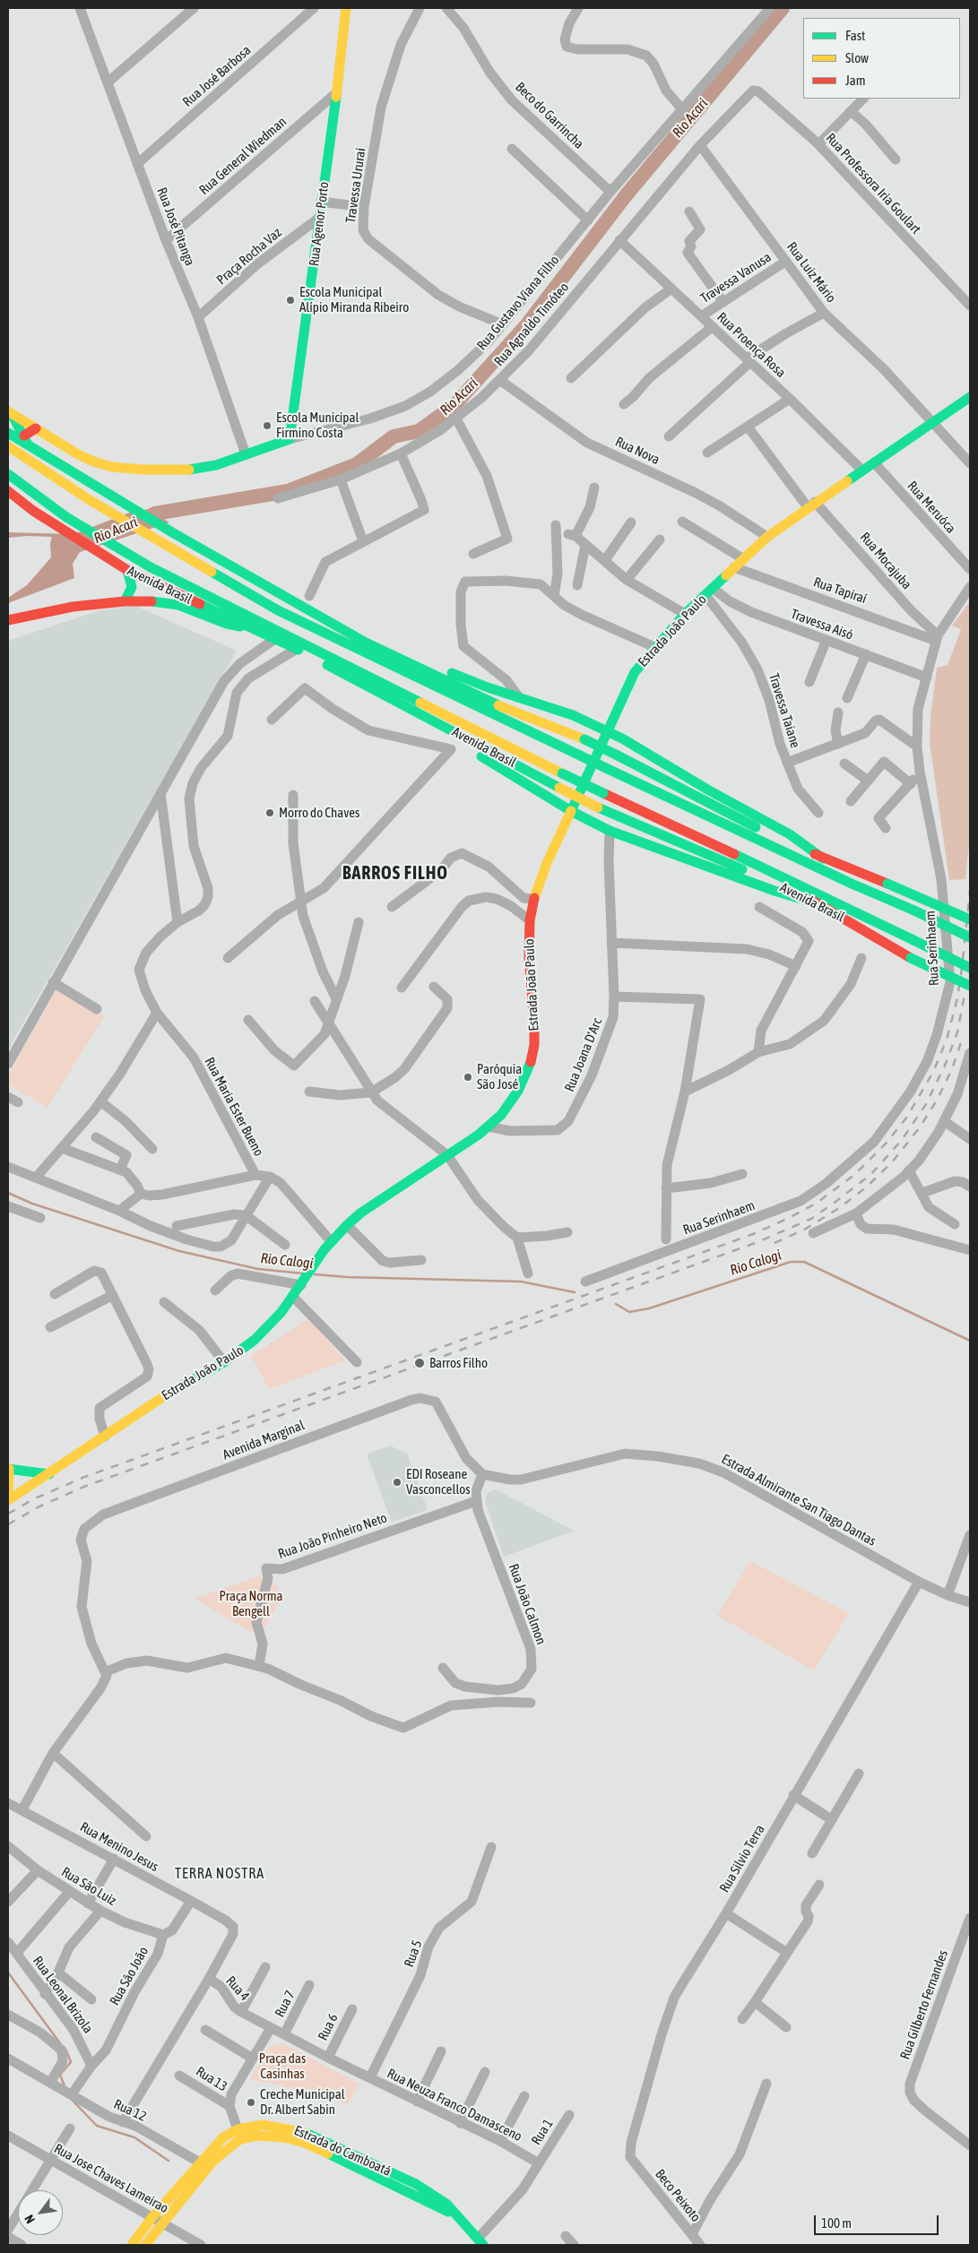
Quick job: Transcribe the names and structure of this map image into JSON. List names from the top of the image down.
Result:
{
  "streets": {
    "main road": [
      "Rua Agenor Porto",
      "Rua Gustavo Viana Filho",
      "Avenida Brasil",
      "Estrada João Paulo",
      "Estrada do Camboatá"
    ],
    "street": [
      "Rua José Barbosa",
      "Beco do Garrincha",
      "Rua General Wiedman",
      "Rua Professora Iria Goulart",
      "Travessa Ururai",
      "Rua José Pitanga",
      "Praça Rocha Vaz",
      "Rua Luiz Mário",
      "Travessa Vanusa",
      "Rua Agnaldo Timóteo",
      "Rua Proença Rosa",
      "Rua Nova",
      "Rua Meruóca",
      "Rua Mocajuba",
      "Rua Tapiraí",
      "Travessa Aisó",
      "Travessa Taiane",
      "Rua Serinhaem",
      "Rua Joana D'Arc",
      "Rua Maria Ester Bueno",
      "Avenida Marginal",
      "Estrada Almirante San Tiago Dantas",
      "Rua João Pinheiro Neto",
      "Rua João Calmon",
      "Rua Menino Jesus",
      "Rua Silvio Terra",
      "Rua São Luiz",
      "Rua 5",
      "Rua Sāo Joāo",
      "Rua 4",
      "Rua Leonal Brizola",
      "Rua 7",
      "Rua Gilberto Fernandes",
      "Rua 6",
      "Rua 13",
      "Rua Neuza Franco Damasceno",
      "Rua 12",
      "Rua 1",
      "Rua Jose Chaves Lameirao",
      "Beco Peixoto"
    ]
  },
  "crossings": [
    ["Rua José Barbosa", "Rua José Pitanga"],
    ["Beco do Garrincha", "Rua Gustavo Viana Filho"],
    ["Rua General Wiedman", "Rua Agenor Porto"],
    ["Rua General Wiedman", "Rua José Pitanga"],
    ["Rua Professora Iria Goulart", "Rua Agnaldo Timóteo"],
    ["Travessa Ururai", "Rua Gustavo Viana Filho"],
    ["Rua Agenor Porto", "Praça Rocha Vaz"],
    ["Rua Agenor Porto", "Rua Gustavo Viana Filho"],
    ["Rua José Pitanga", "Praça Rocha Vaz"],
    ["Rua José Pitanga", "Rua Gustavo Viana Filho"],
    ["Rua Luiz Mário", "Travessa Vanusa"],
    ["Rua Luiz Mário", "Rua Agnaldo Timóteo"],
    ["Rua Luiz Mário", "Estrada João Paulo"],
    ["Travessa Vanusa", "Rua Proença Rosa"],
    ["Rua Agnaldo Timóteo", "Rua Proença Rosa"],
    ["Rua Agnaldo Timóteo", "Rua Nova"],
    ["Rua Proença Rosa", "Estrada João Paulo"],
    ["Rua Nova", "Estrada João Paulo"],
    ["Rua Meruóca", "Estrada João Paulo"],
    ["Rua Mocajuba", "Rua Tapiraí"],
    ["Rua Mocajuba", "Estrada João Paulo"],
    ["Rua Mocajuba", "Rua Serinhaem"],
    ["Rua Tapiraí", "Estrada João Paulo"],
    ["Rua Tapiraí", "Rua Serinhaem"],
    ["Travessa Aisó", "Estrada João Paulo"],
    ["Travessa Aisó", "Travessa Taiane"],
    ["Travessa Aisó", "Rua Serinhaem"],
    ["Estrada João Paulo", "Travessa Taiane"],
    ["Estrada João Paulo", "Rua Joana D'Arc"],
    ["Estrada João Paulo", "Rua Maria Ester Bueno"],
    ["Avenida Marginal", "Estrada Almirante San Tiago Dantas"],
    ["Estrada Almirante San Tiago Dantas", "Rua Silvio Terra"],
    ["Rua João Pinheiro Neto", "Rua João Calmon"],
    ["Rua Menino Jesus", "Rua Sāo Joāo"],
    ["Rua Menino Jesus", "Rua 4"],
    ["Rua Silvio Terra", "Beco Peixoto"],
    ["Rua São Luiz", "Rua Sāo Joāo"],
    ["Rua 5", "Rua Neuza Franco Damasceno"],
    ["Rua Sāo Joāo", "Rua Leonal Brizola"],
    ["Rua Sāo Joāo", "Rua 12"],
    ["Rua 4", "Rua Neuza Franco Damasceno"],
    ["Rua 7", "Rua Neuza Franco Damasceno"],
    ["Rua 6", "Rua Neuza Franco Damasceno"],
    ["Rua Neuza Franco Damasceno", "Rua 1"],
    ["Rua 12", "Estrada do Camboatá"],
    ["Estrada do Camboatá", "Rua Jose Chaves Lameirao"]
  ],
  "districts": ["BARROS FILHO", "TERRA NOSTRA"],
  "water": ["Rio Acari", "Rio Calogi"],
  "parks": ["Praça Norma Bengell", "Praça das Casinhas"],
  "places": [
    "Escola Municipal Alípio Miranda Ribeiro",
    "Escola Municipal Firmino Costa",
    "Morro do Chaves",
    "Paróquia São José",
    "Barros Filho",
    "EDI Roseane Vasconcellos",
    "Creche Municipal Dr. Albert Sabin"
  ],
  "legend": ["Fast", "Slow", "Jam"],
  "scale_bar": "100 m",
  "north": "bottom left"
}
